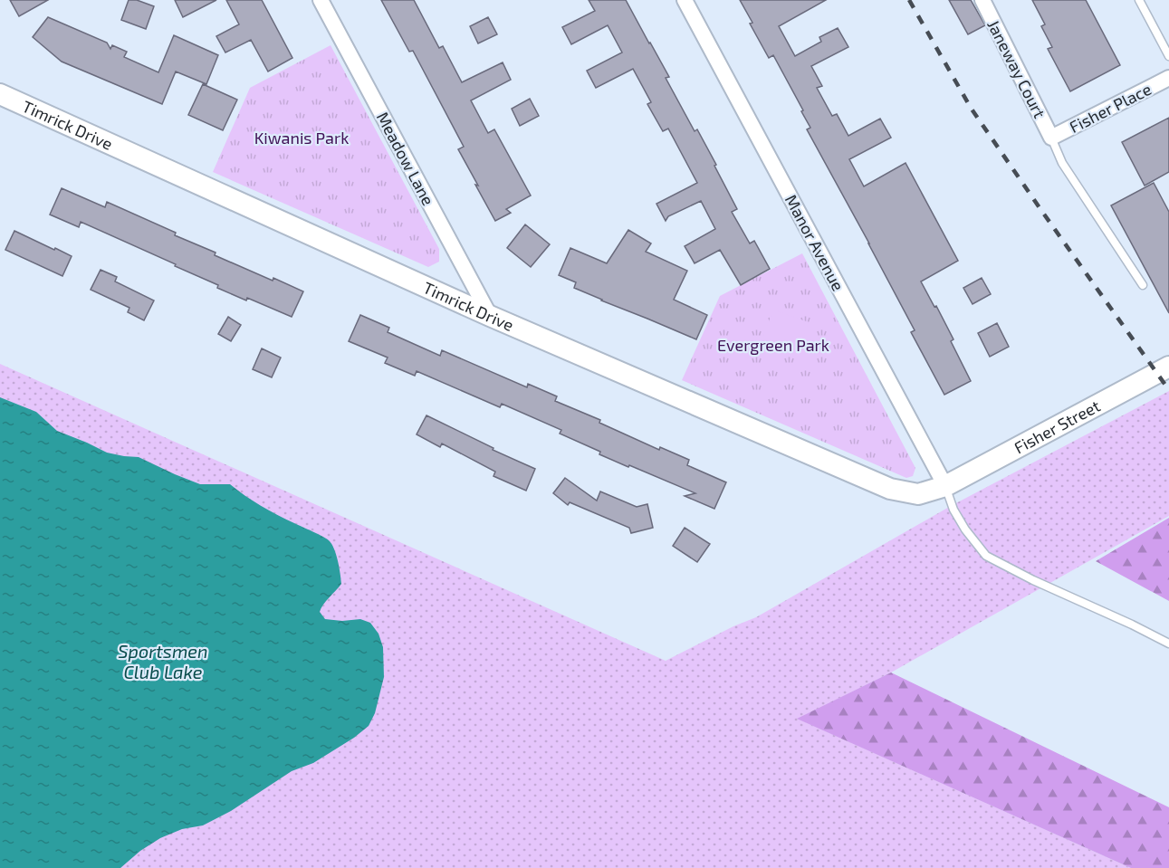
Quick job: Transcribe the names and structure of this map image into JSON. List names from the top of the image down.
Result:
{
  "streets": {
    "street": [
      "Janeway Court",
      "Fisher Place",
      "Timrick Drive",
      "Meadow Lane",
      "Manor Avenue",
      "Fisher Street"
    ]
  },
  "crossings": [
    ["Janeway Court", "Fisher Place"],
    ["Timrick Drive", "Meadow Lane"],
    ["Timrick Drive", "Manor Avenue"],
    ["Timrick Drive", "Fisher Street"],
    ["Manor Avenue", "Fisher Street"]
  ],
  "water": ["Sportsmen Club Lake"],
  "parks": ["Kiwanis Park", "Evergreen Park"]
}
